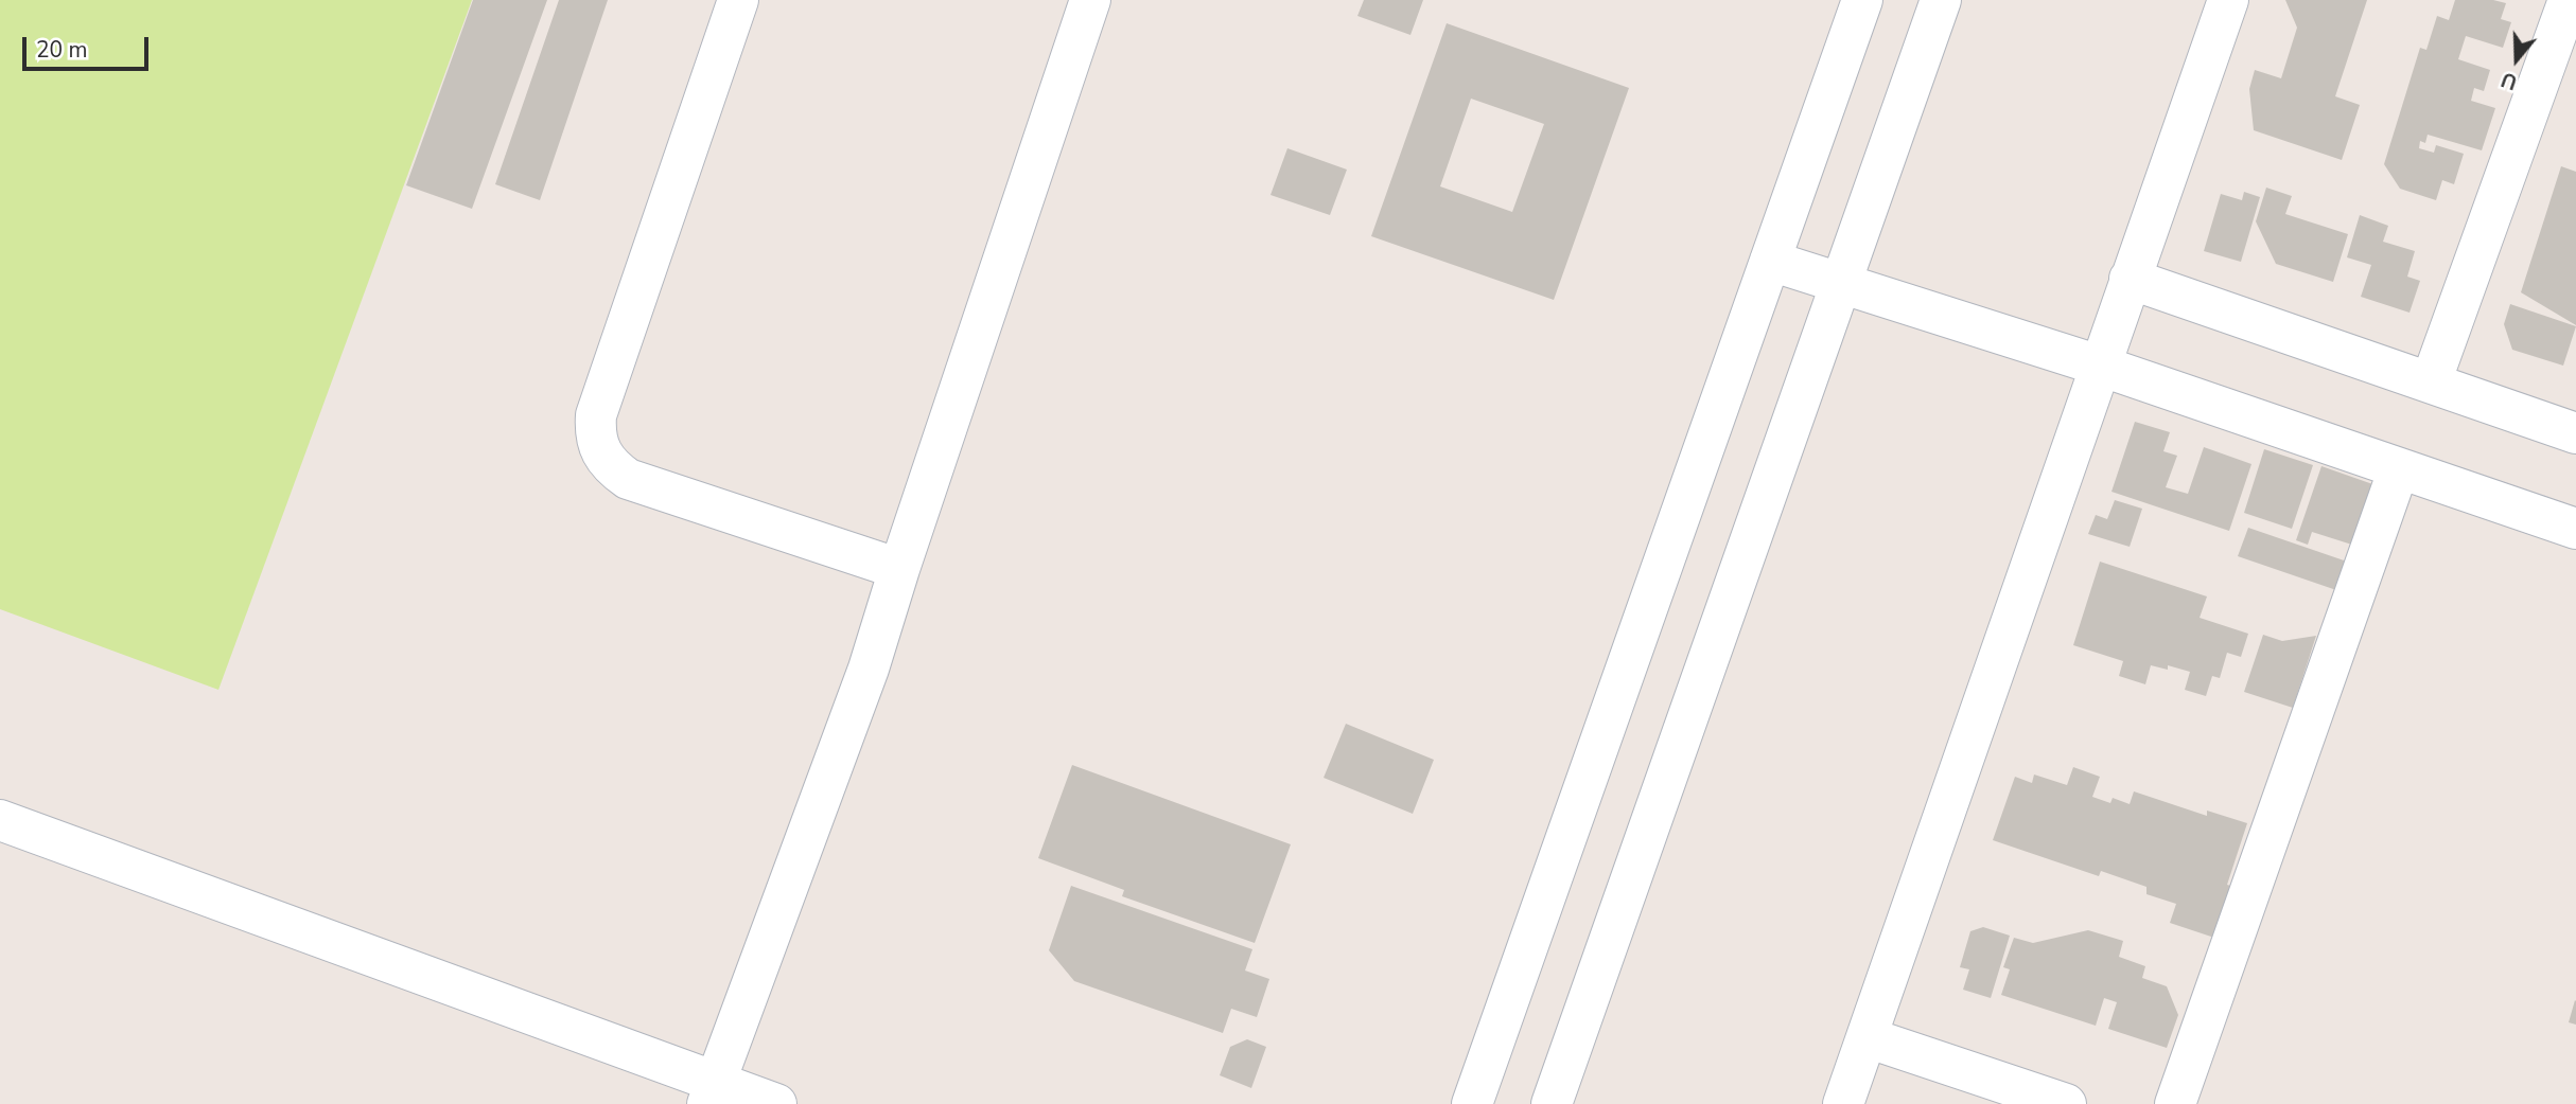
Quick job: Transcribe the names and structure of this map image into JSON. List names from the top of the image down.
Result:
{
  "scale_bar": "20 m",
  "north": "bottom"
}
